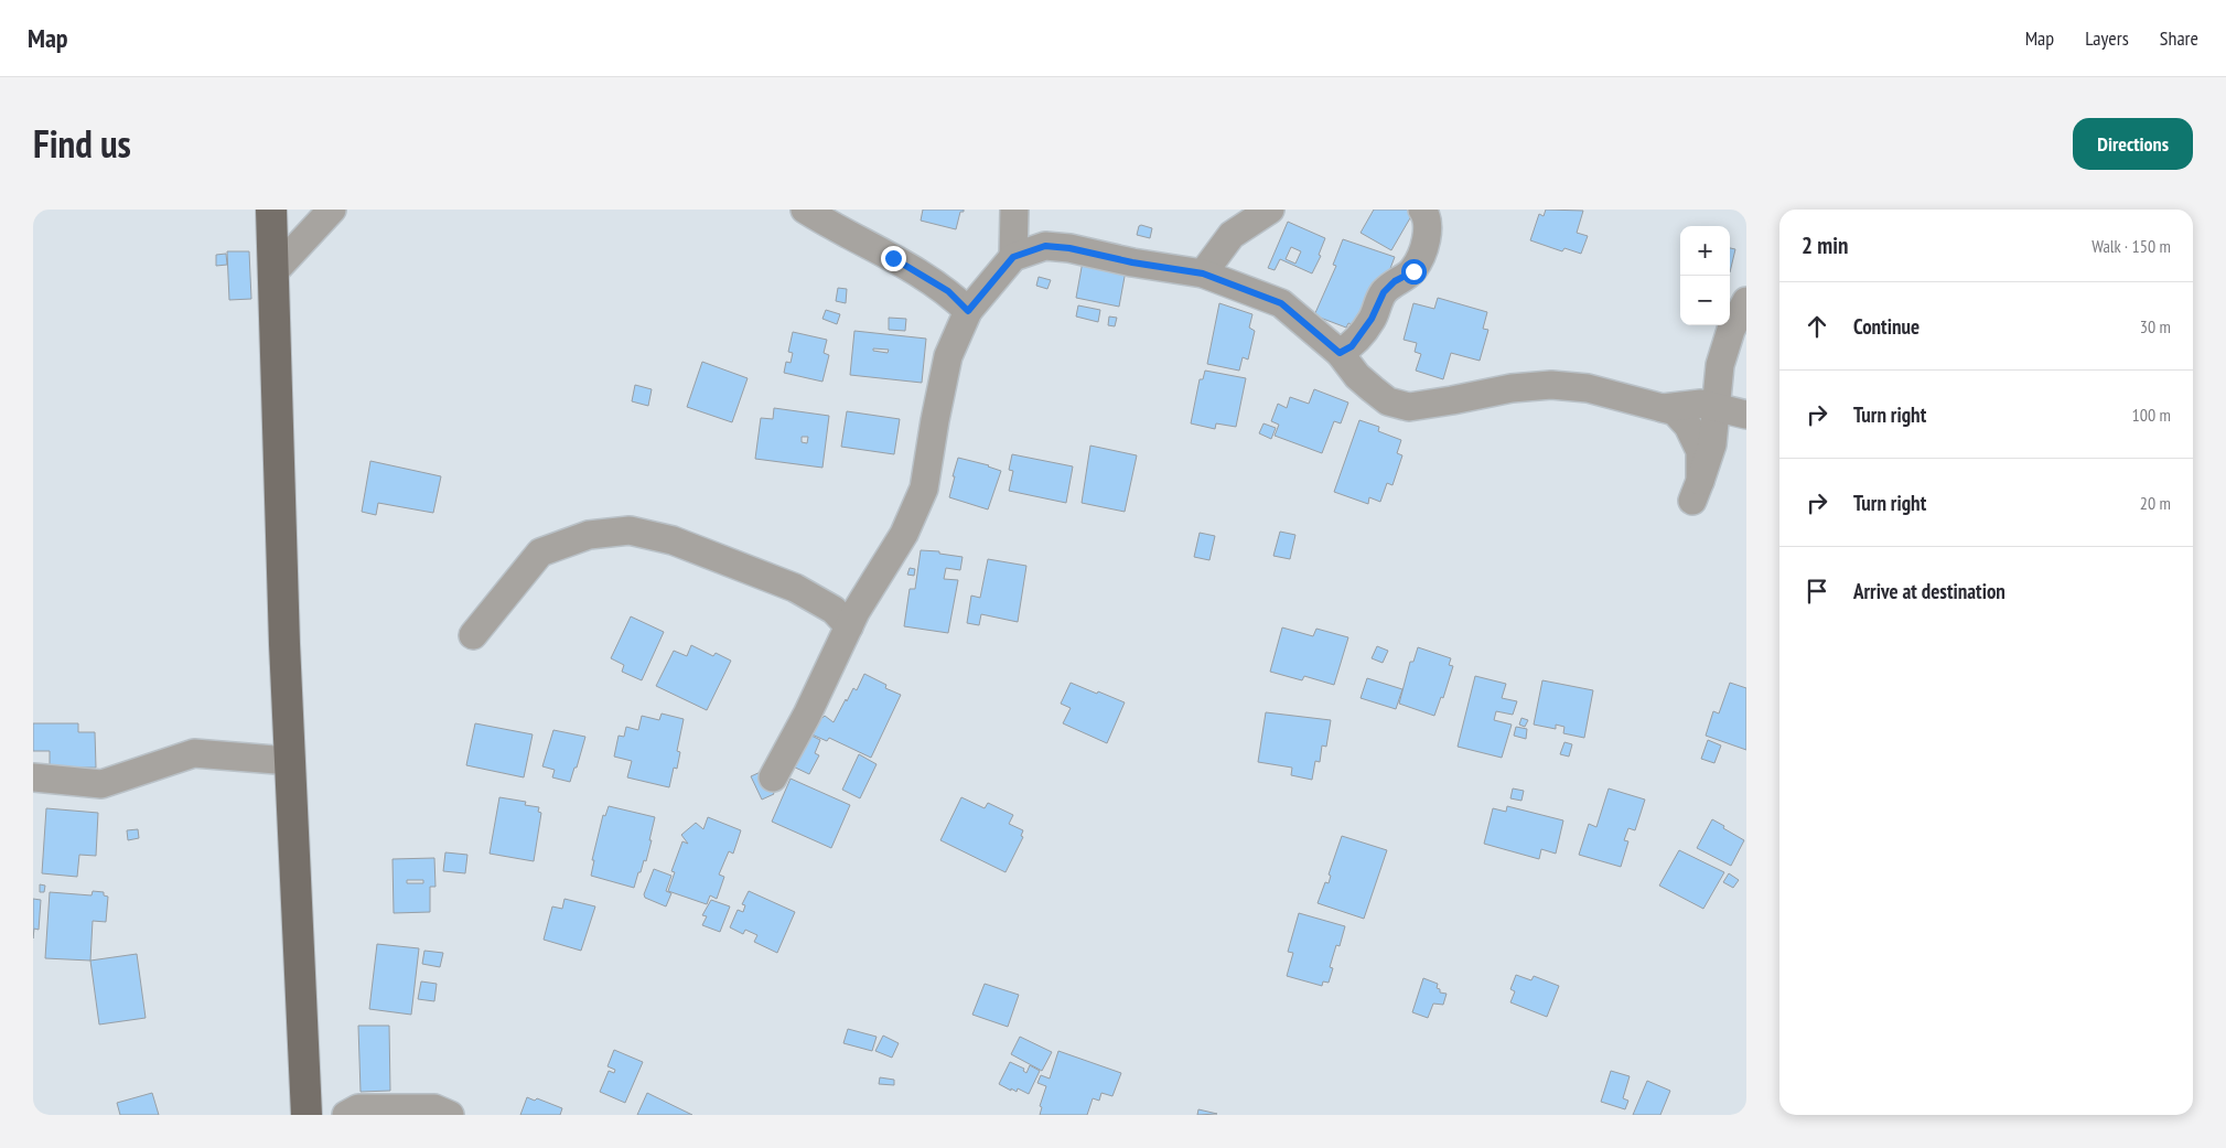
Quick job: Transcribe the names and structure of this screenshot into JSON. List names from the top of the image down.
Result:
{
  "page": {
    "header": "Map",
    "nav": ["Map", "Layers", "Share"],
    "title": "Find us",
    "buttons": "Directions",
    "heading": ["2 min", "Walk · 150 m"],
    "map_buttons": ["+", "−"],
    "list": [
      ["Continue", "30 m"],
      ["Turn right", "100 m"],
      ["Turn right", "20 m"],
      "Arrive at destination"
    ]
  }
}
